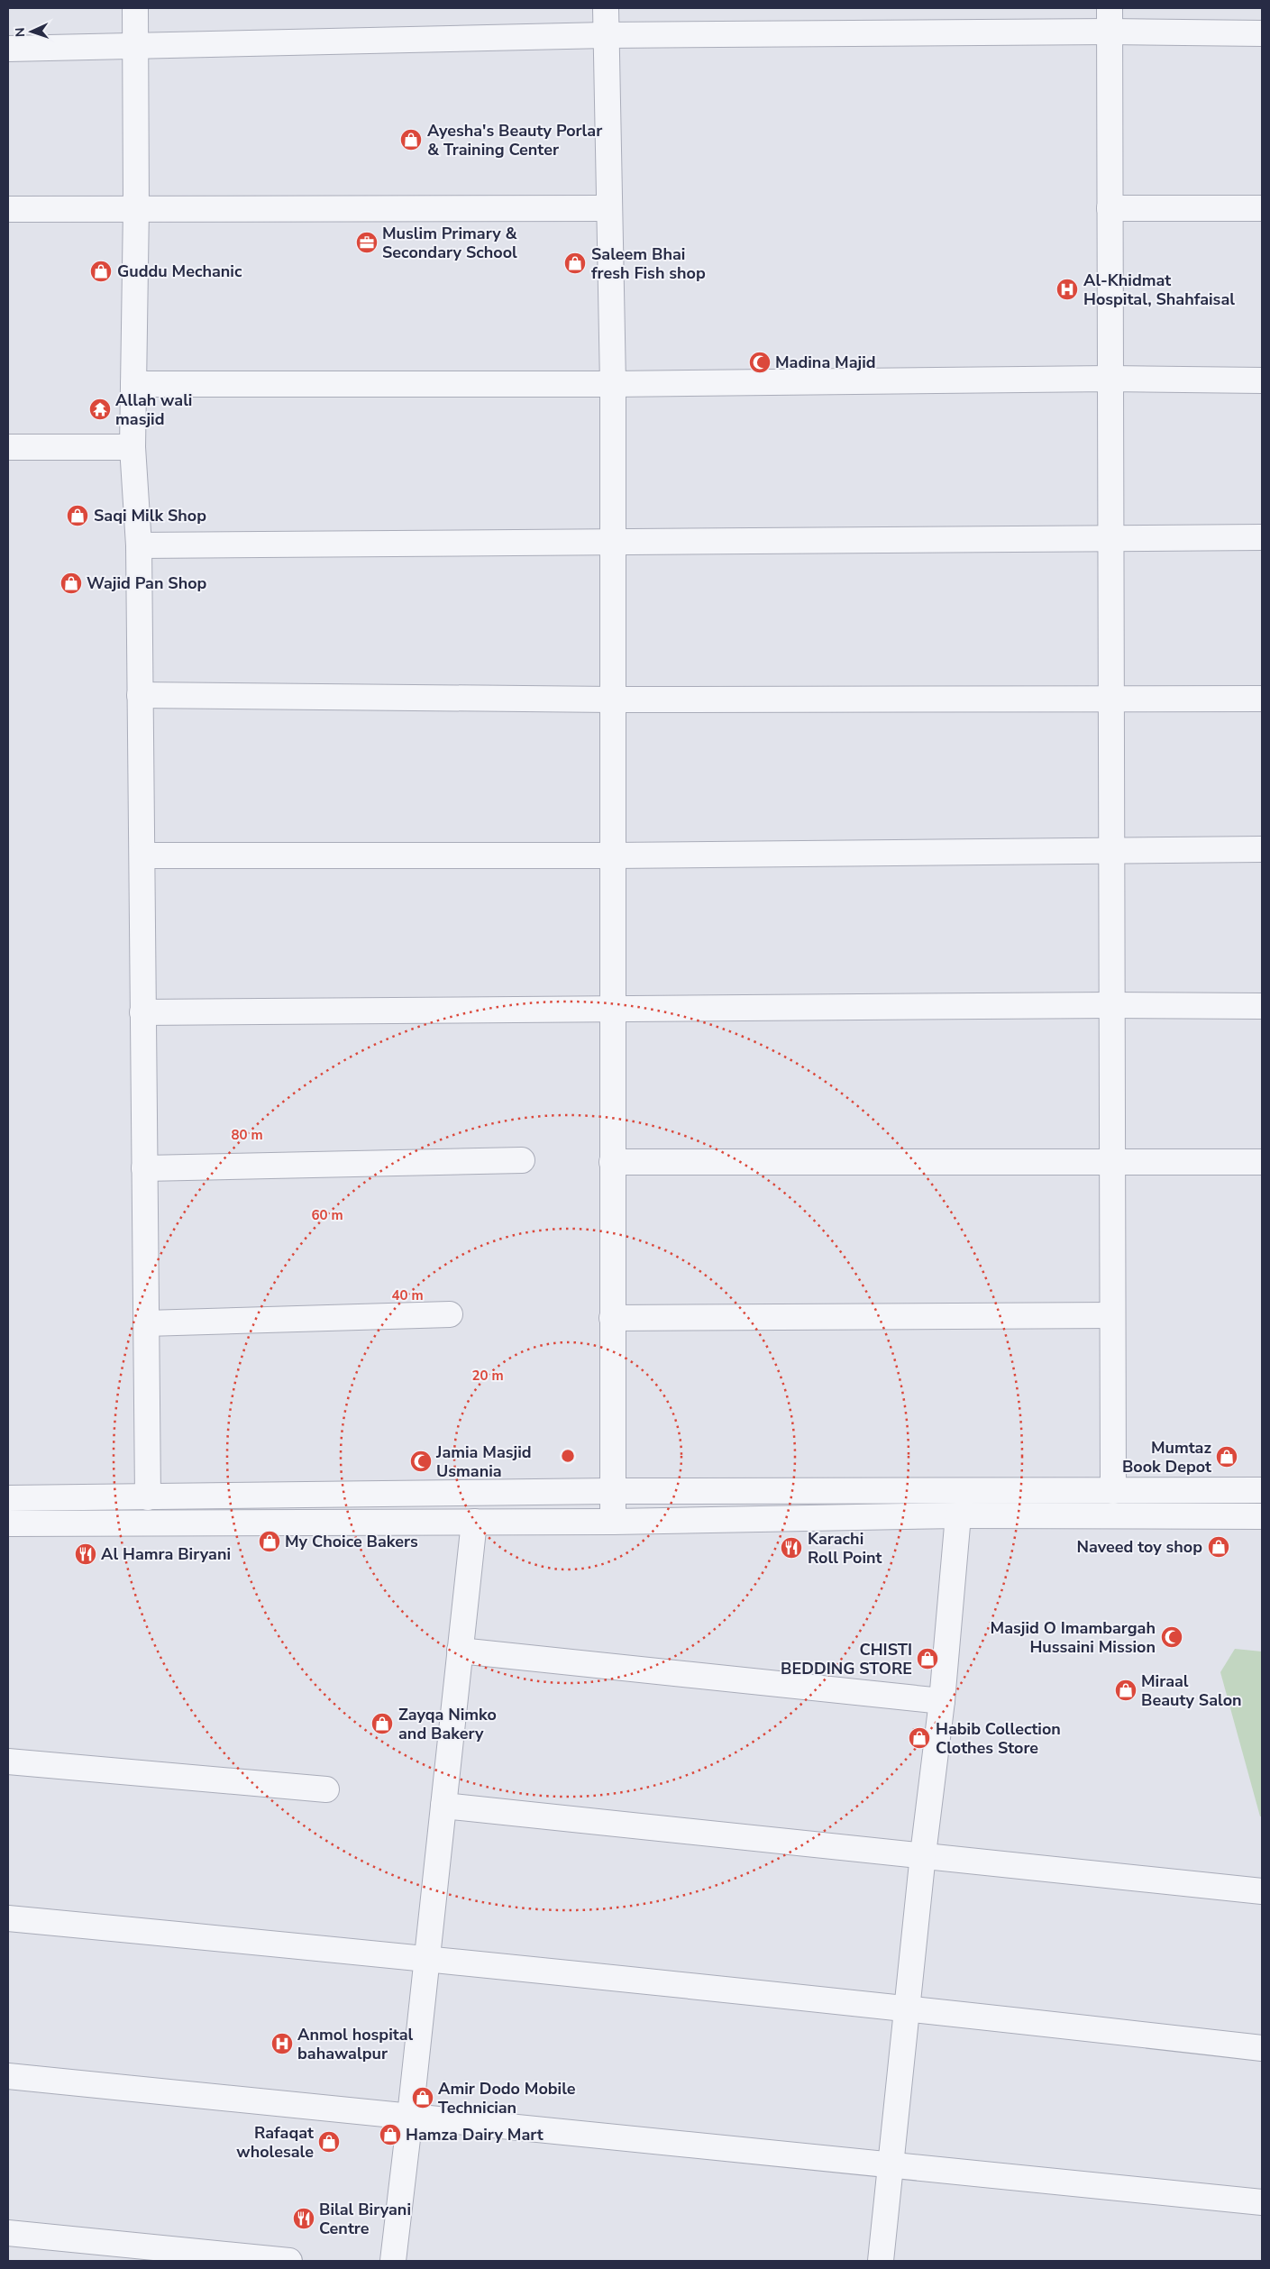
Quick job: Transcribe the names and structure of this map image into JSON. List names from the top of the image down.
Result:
{
  "places": {
    "shop": [
      "Ayesha's Beauty Porlar & Training Center",
      "Saleem Bhai fresh Fish shop",
      "Guddu Mechanic",
      "Saqi Milk Shop",
      "Wajid Pan Shop",
      "Mumtaz Book Depot",
      "My Choice Bakers",
      "Naveed toy shop",
      "CHISTI BEDDING STORE",
      "Miraal Beauty Salon",
      "Zayqa Nimko and Bakery",
      "Habib Collection Clothes Store",
      "Amir Dodo Mobile Technician",
      "Hamza Dairy Mart",
      "Rafaqat wholesale"
    ],
    "office": ["Muslim Primary & Secondary School"],
    "hospital": ["Al-Khidmat Hospital, Shahfaisal", "Anmol hospital bahawalpur"],
    "mosque": ["Madina Majid", "Jamia Masjid Usmania", "Masjid O Imambargah Hussaini Mission"],
    "temple": ["Allah wali masjid"],
    "restaurant": ["Karachi Roll Point", "Al Hamra Biryani", "Bilal Biryani Centre"]
  },
  "north": "left",
  "rings": [
    "80 m",
    "60 m",
    "40 m",
    "20 m"
  ]
}
